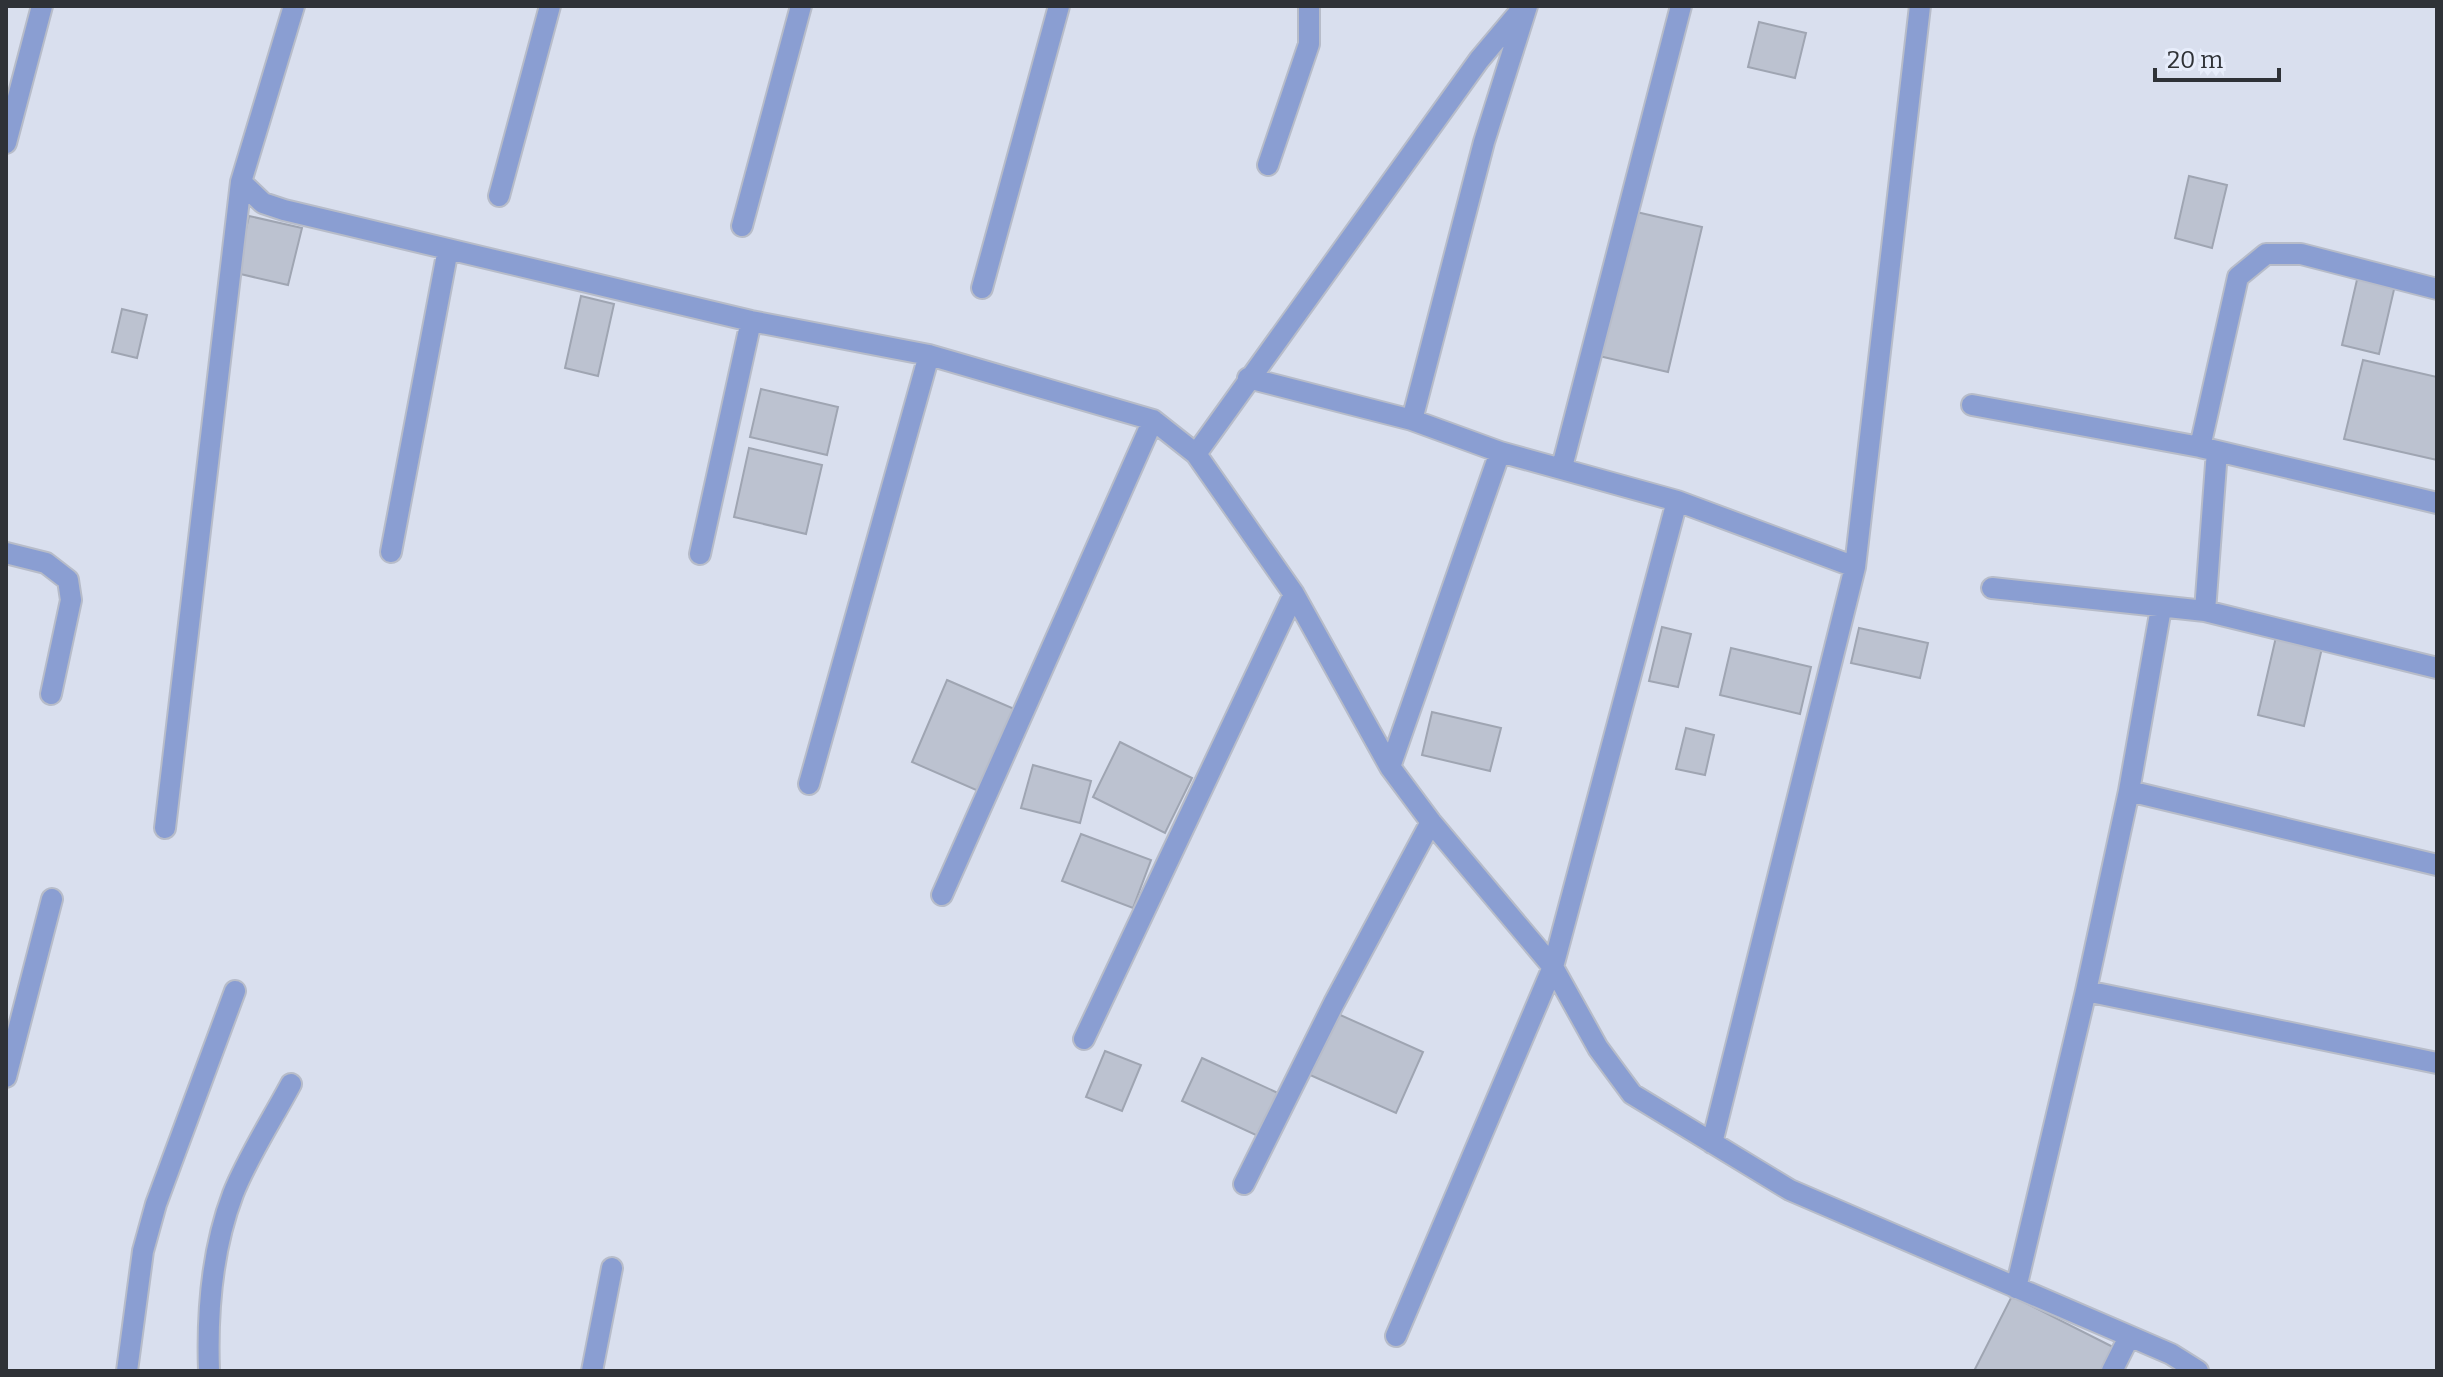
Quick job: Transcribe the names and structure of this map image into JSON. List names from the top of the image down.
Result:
{
  "scale_bar": "20 m"
}
